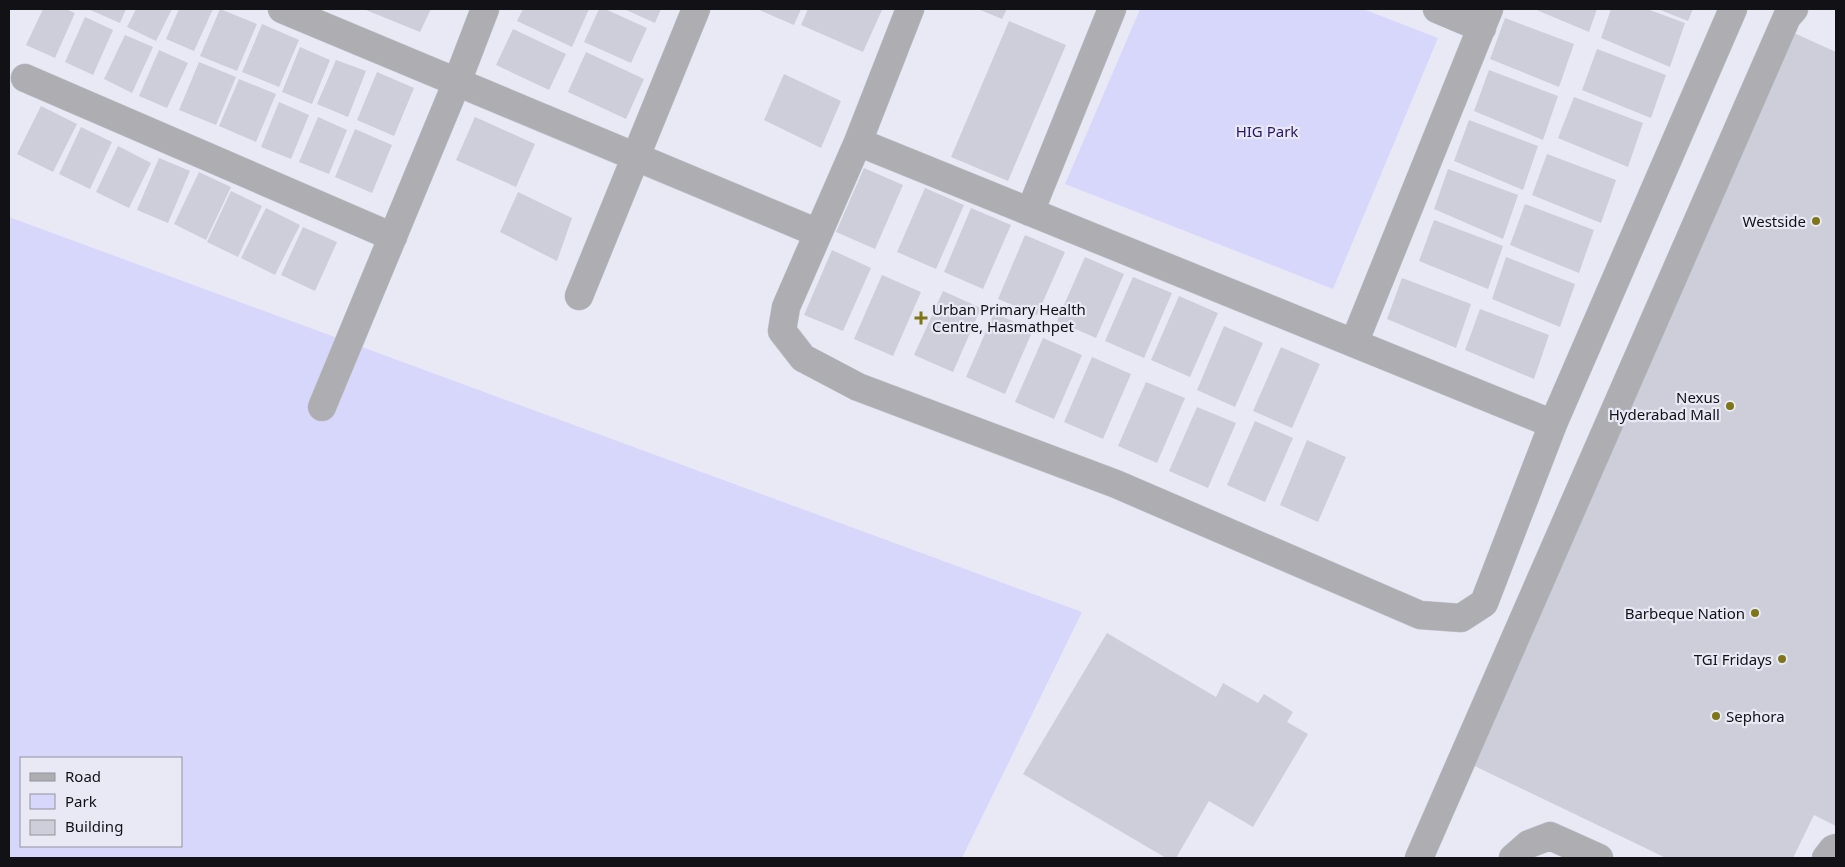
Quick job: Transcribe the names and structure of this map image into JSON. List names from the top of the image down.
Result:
{
  "parks": ["HIG Park"],
  "places": {
    "other": [
      "Westside",
      "Nexus Hyderabad Mall",
      "Barbeque Nation",
      "TGI Fridays",
      "Sephora"
    ],
    "health": ["Urban Primary Health Centre, Hasmathpet"]
  },
  "legend": ["Road", "Park", "Building"]
}
